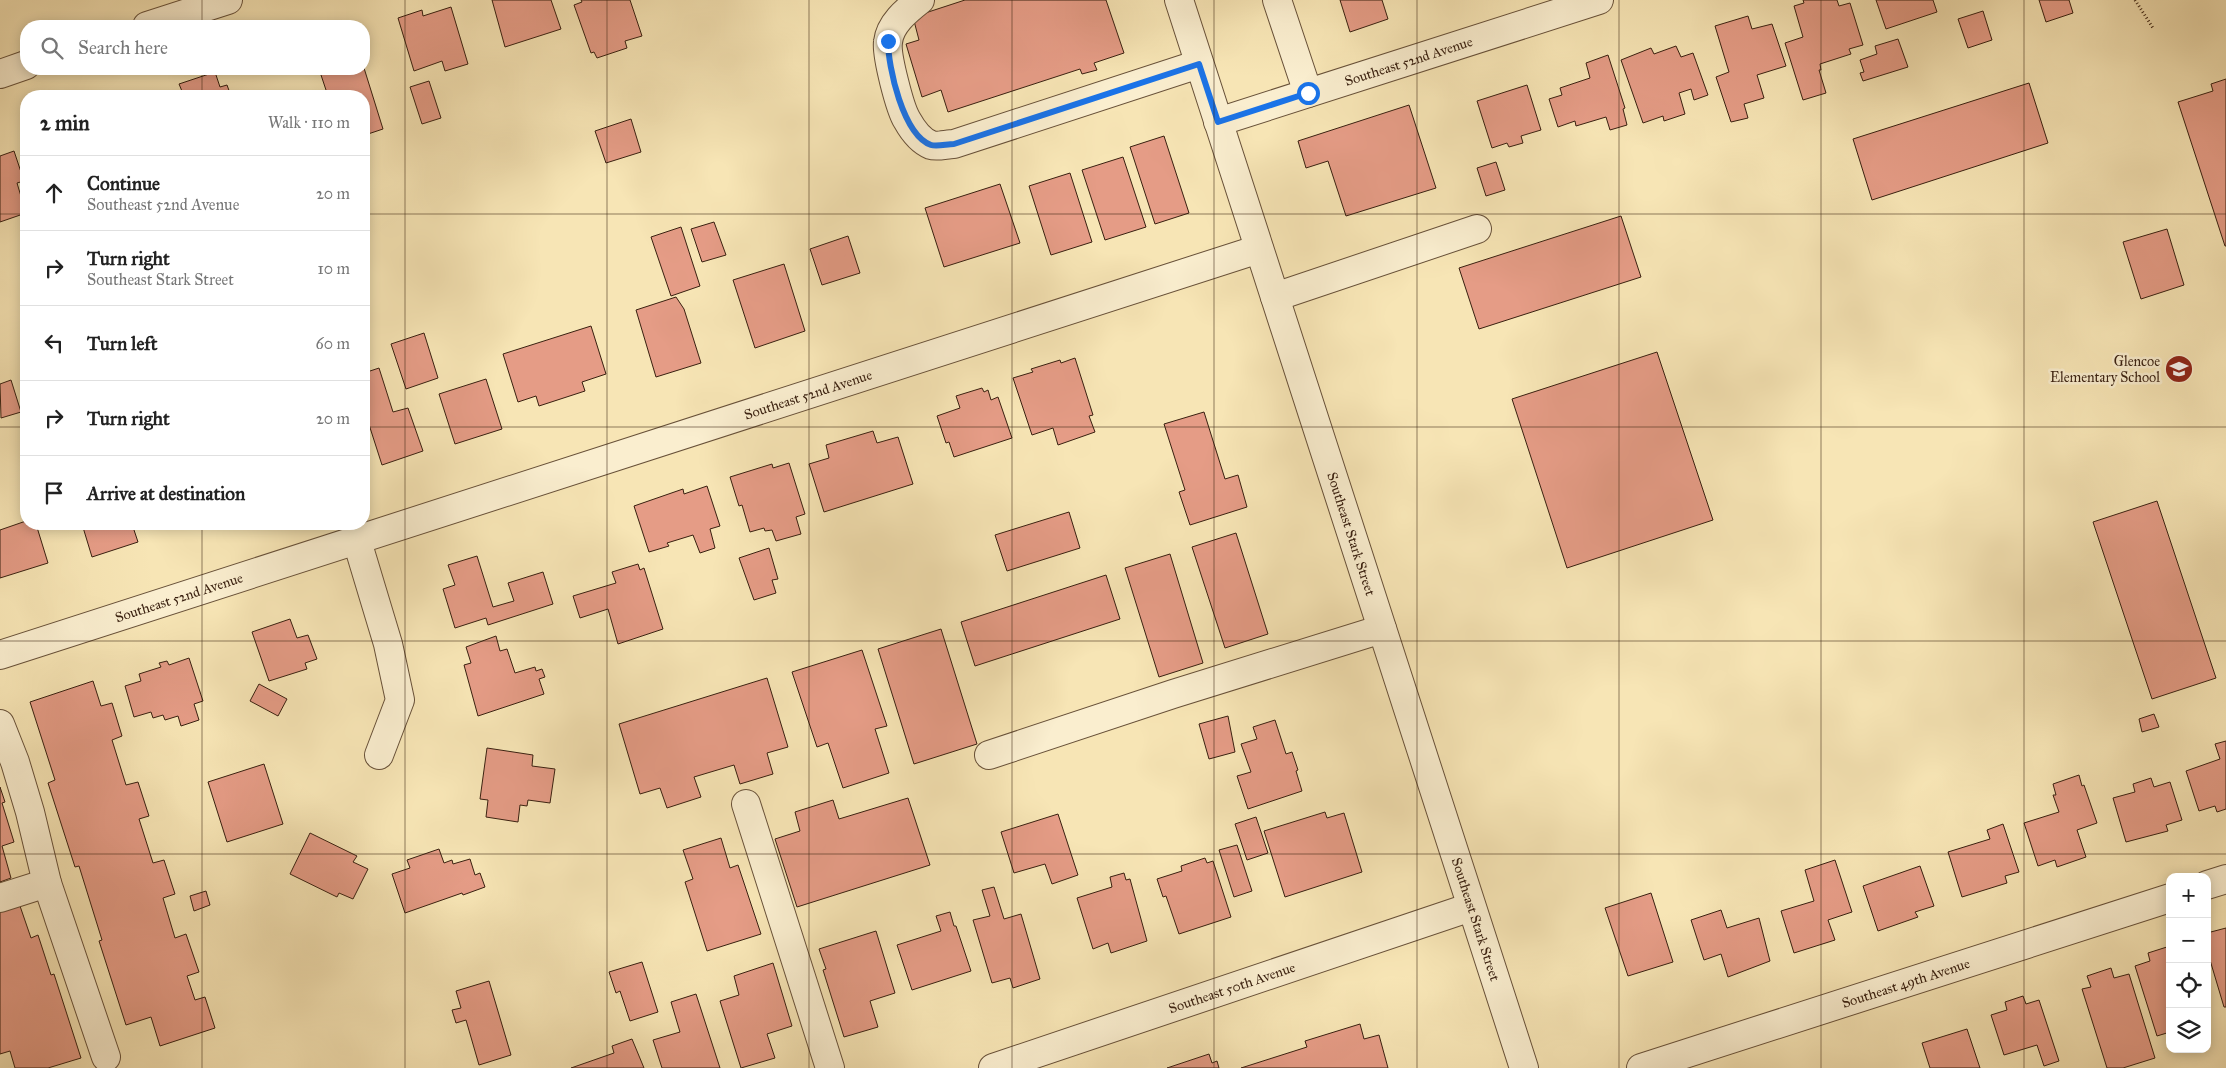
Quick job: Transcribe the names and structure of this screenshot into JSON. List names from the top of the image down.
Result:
{
  "streets": {
    "street": [
      "Southeast 52nd Avenue",
      "Southeast Stark Street",
      "Southeast 49th Avenue",
      "Southeast 50th Avenue"
    ]
  },
  "crossings": [
    ["Southeast 52nd Avenue", "Southeast Stark Street"],
    ["Southeast Stark Street", "Southeast 50th Avenue"]
  ],
  "places": {
    "school or university": ["Glencoe Elementary School"]
  },
  "page": {
    "search": "Search here",
    "heading": ["2 min", "Walk · 110 m"],
    "list": [
      ["Continue", "Southeast 52nd Avenue", "20 m"],
      ["Turn right", "Southeast Stark Street", "10 m"],
      ["Turn left", "60 m"],
      ["Turn right", "20 m"],
      "Arrive at destination"
    ],
    "map_buttons": ["+", "−"]
  }
}
